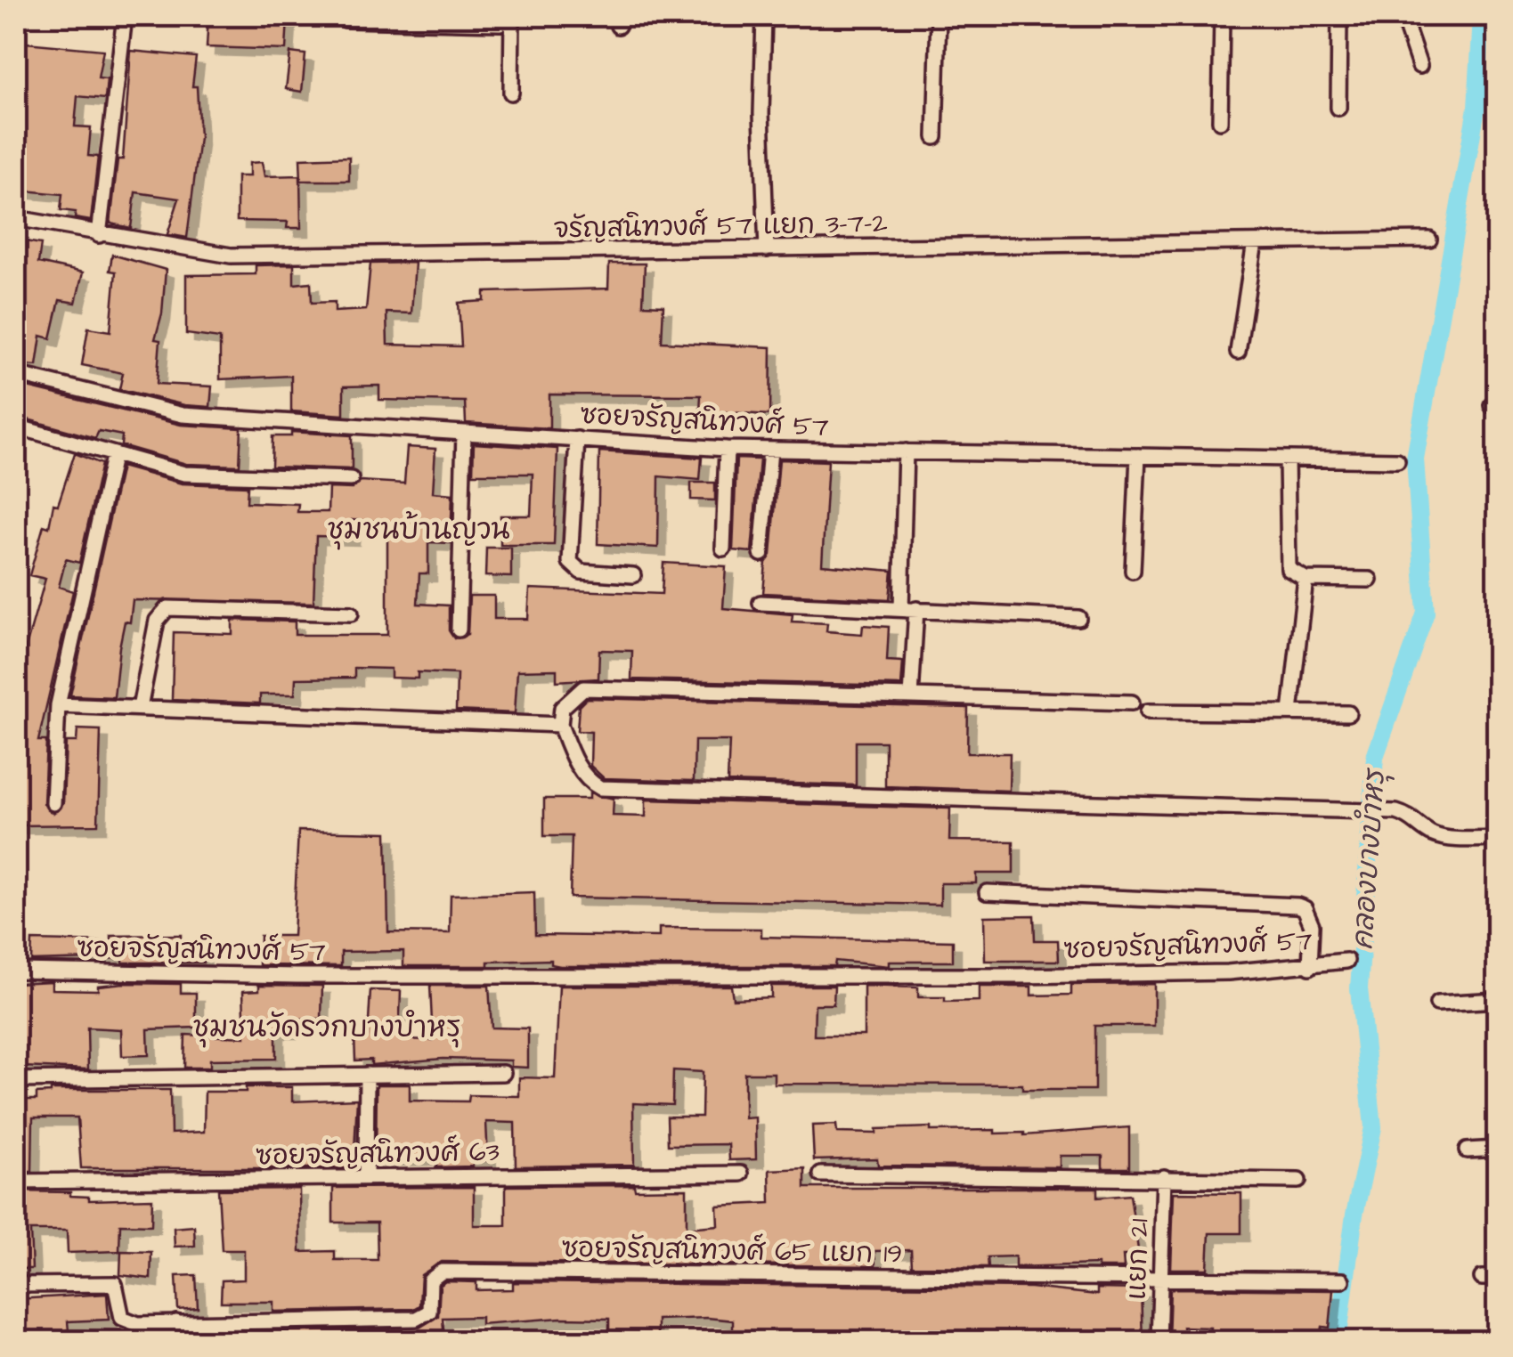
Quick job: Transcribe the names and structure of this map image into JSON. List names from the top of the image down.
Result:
{
  "streets": {
    "street": [
      "จรัญสนิทวงศ์ 57 แยก 3-7-2",
      "ซอยจรัญสนิทวงศ์ 57",
      "ซอยจรัญสนิทวงศ์ 63",
      "ซอยจรัญสนิทวงศ์ 65 แยก 19",
      "แยก 21"
    ]
  },
  "crossings": [
    ["ซอยจรัญสนิทวงศ์ 65 แยก 19", "แยก 21"]
  ],
  "districts": ["ชุมชนบ้านญวน", "ชุมชนวัดรวกบางบำหรุ"],
  "water": ["คลองบางบำหรุ"]
}
